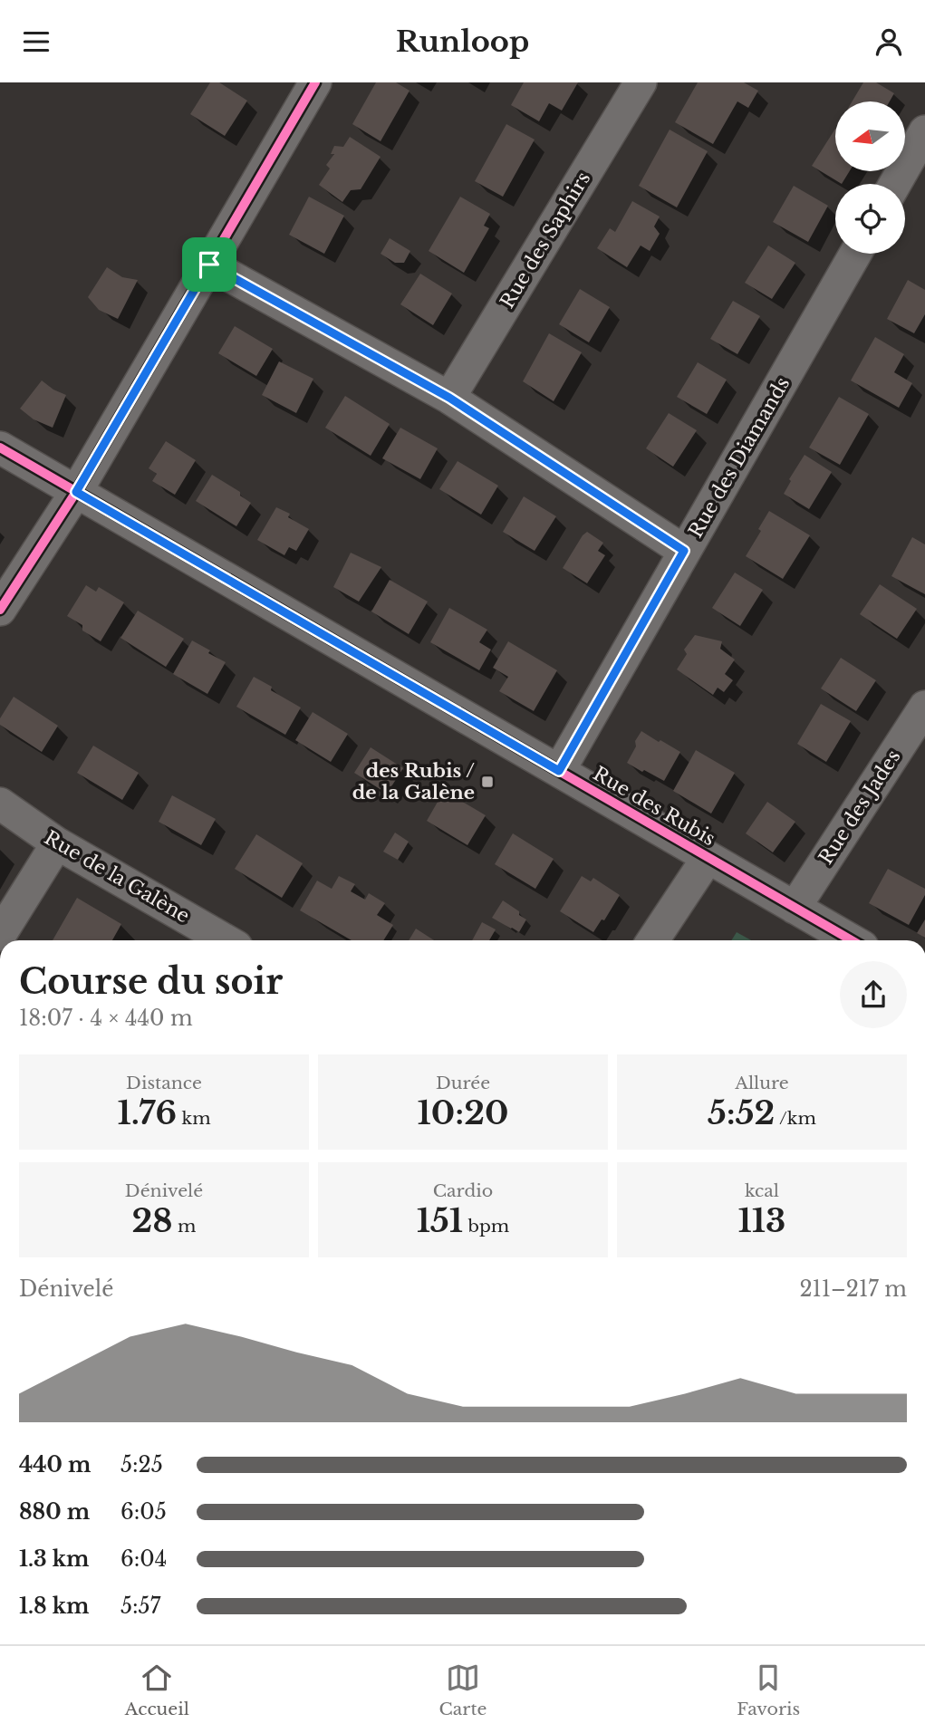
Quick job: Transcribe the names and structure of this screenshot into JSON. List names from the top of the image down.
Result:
{
  "streets": {
    "street": [
      "Rue des Saphirs",
      "Rue des Diamands",
      "Rue des Rubis",
      "Rue des Jades",
      "Rue de la Galène"
    ]
  },
  "crossings": [
    ["Rue des Diamands", "Rue des Rubis"],
    ["Rue des Rubis", "Rue des Jades"]
  ],
  "places": {
    "transit": ["des Rubis / de la Galène"]
  },
  "north": "left",
  "page": {
    "header": "Runloop",
    "heading": ["Course du soir", "18:07 · 4 × 440 m"],
    "stats": [
      ["Distance", "1.76 km"],
      ["Durée", "10:20"],
      ["Allure", "5:52 /km"],
      ["Dénivelé", "28 m"],
      ["Cardio", "151 bpm"],
      ["kcal", "113"]
    ],
    "chart": ["Dénivelé", "211–217 m"],
    "list": [
      {
        "name": "440 m",
        "note": "5:25"
      },
      {
        "name": "880 m",
        "note": "6:05"
      },
      {
        "name": "1.3 km",
        "note": "6:04"
      },
      {
        "name": "1.8 km",
        "note": "5:57"
      }
    ],
    "tabs": ["Accueil", "Carte", "Favoris"]
  }
}
